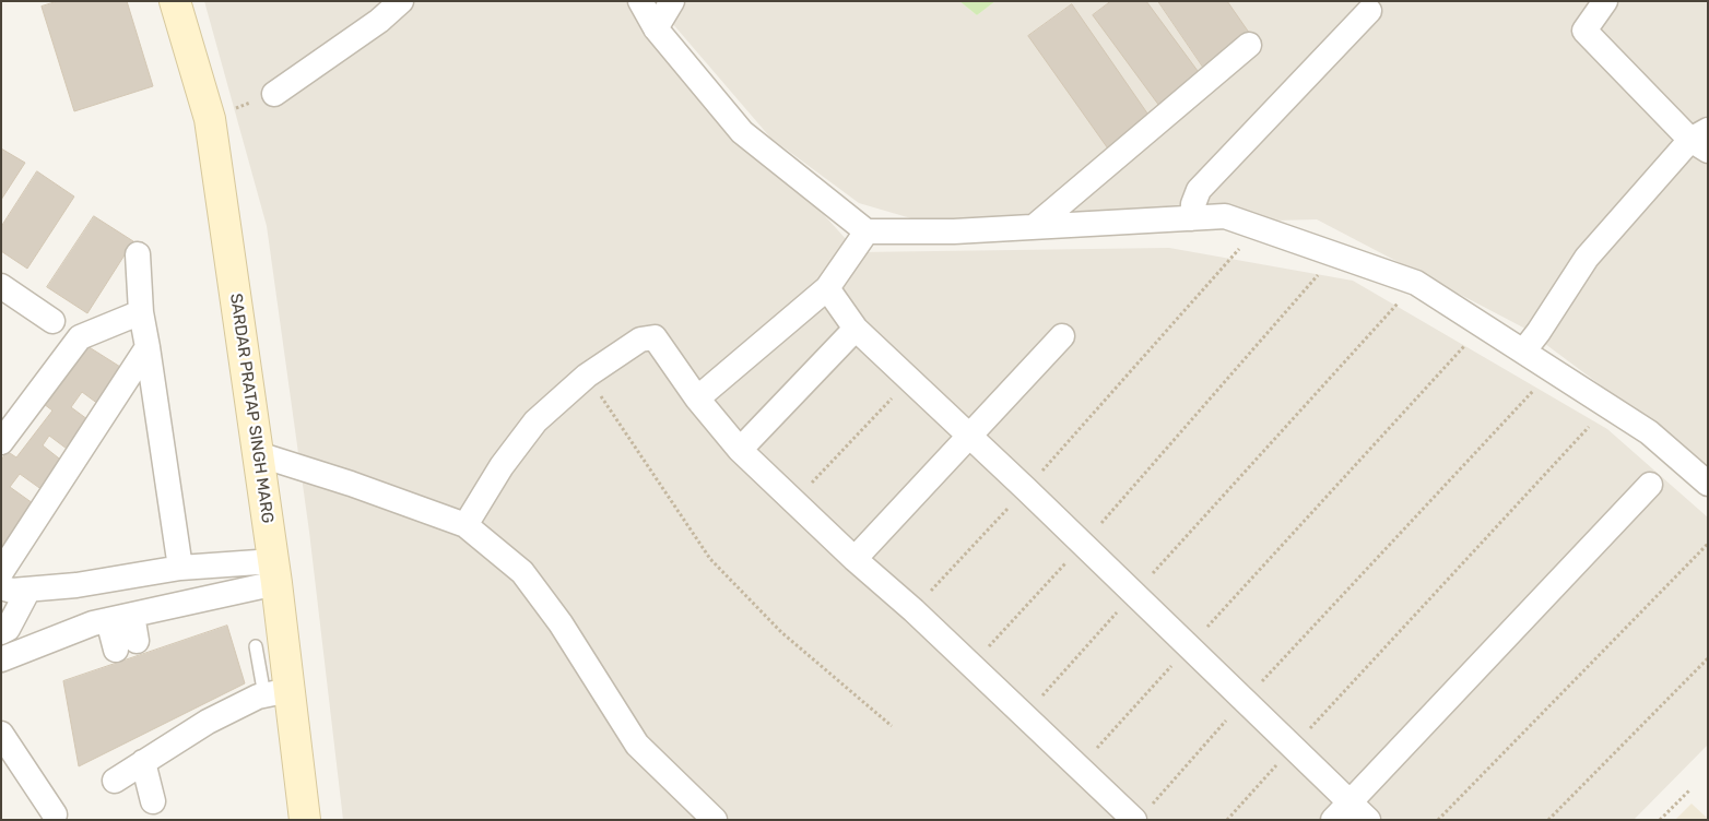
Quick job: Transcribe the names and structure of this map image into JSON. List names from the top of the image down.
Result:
{
  "streets": {
    "main road": ["SARDAR PRATAP SINGH MARG"]
  }
}
